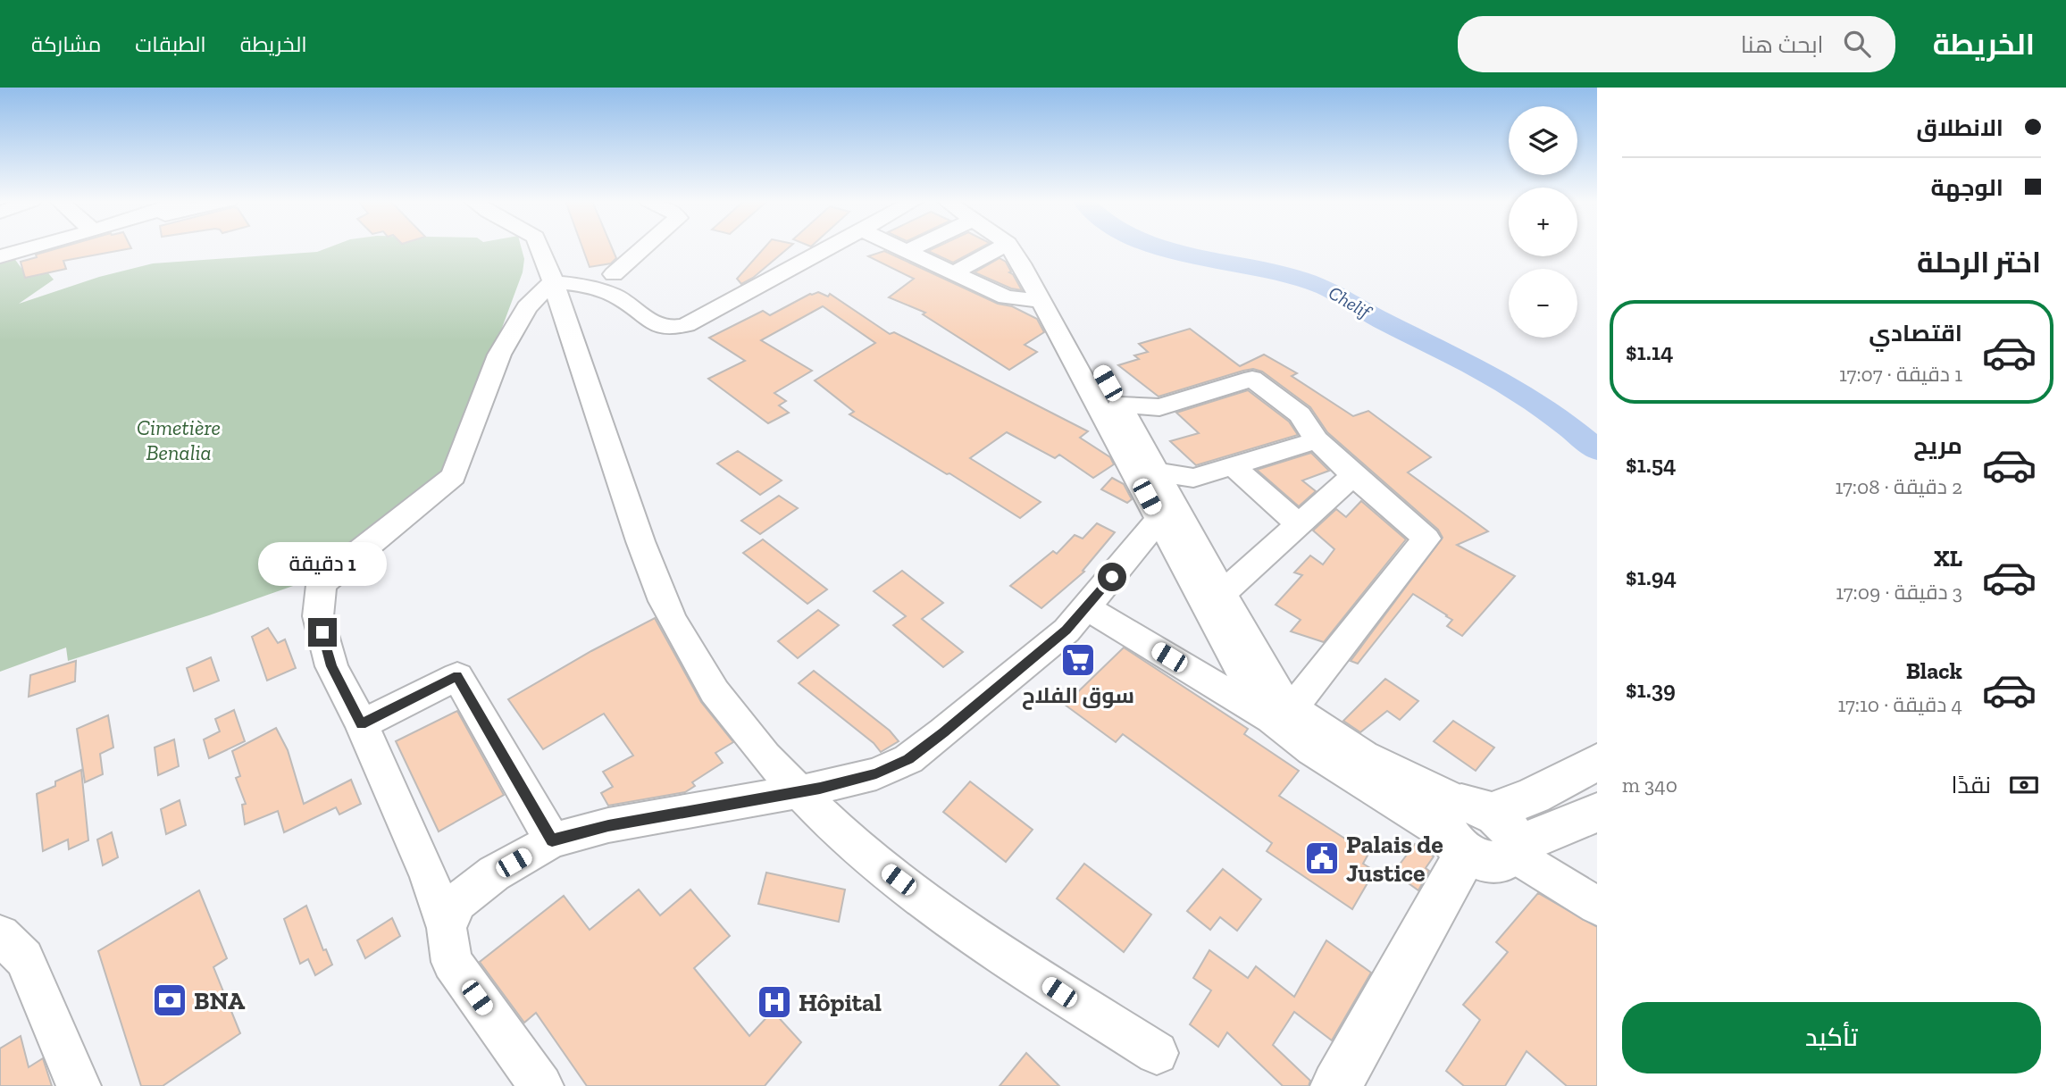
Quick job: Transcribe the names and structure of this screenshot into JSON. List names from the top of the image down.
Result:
{
  "water": ["Chelif"],
  "parks": ["Cimetière Benalia"],
  "places": {
    "supermarket": ["سوق الفلاح"],
    "public building": ["Palais de Justice"],
    "bank": ["BNA"],
    "hospital": ["Hôpital"]
  },
  "page": {
    "header": "الخريطة",
    "search": "ابحث هنا",
    "nav": ["الخريطة", "الطبقات", "مشاركة"],
    "banner": ["الانطلاق", "الوجهة"],
    "map_buttons": ["+", "−"],
    "heading": "اختر الرحلة",
    "list": [
      {
        "name": "اقتصادي",
        "note": "1 دقيقة · 17:07",
        "value": "$1.14"
      },
      {
        "name": "مريح",
        "note": "2 دقيقة · 17:08",
        "value": "$1.54"
      },
      {
        "name": "XL",
        "note": "3 دقيقة · 17:09",
        "value": "$1.94"
      },
      {
        "name": "Black",
        "note": "4 دقيقة · 17:10",
        "value": "$1.39"
      }
    ],
    "bubble": "1 دقيقة",
    "pay": ["نقدًا", "340 m"],
    "buttons": "تأكيد"
  }
}
